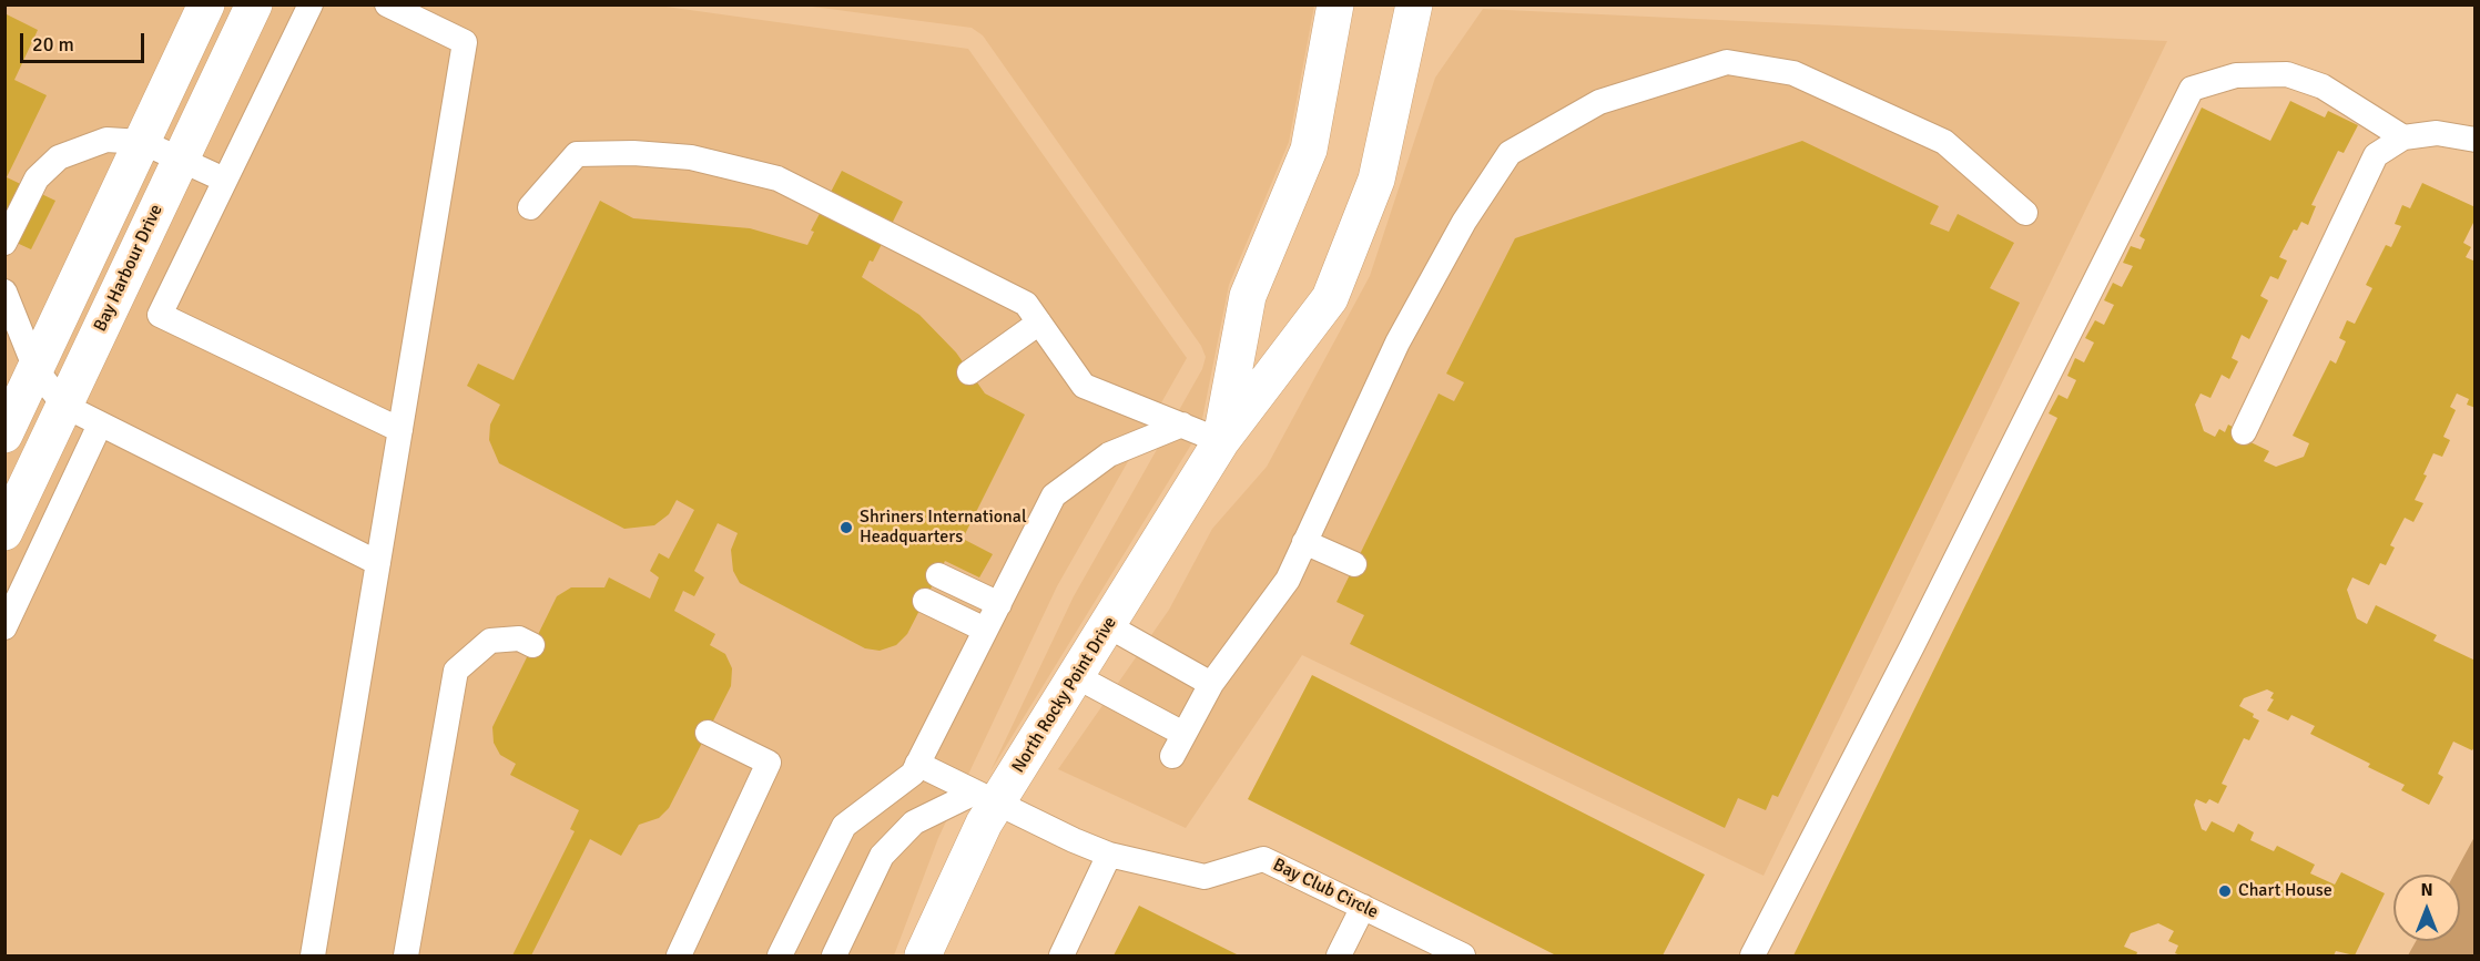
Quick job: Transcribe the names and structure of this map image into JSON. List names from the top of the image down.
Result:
{
  "streets": {
    "street": ["Bay Harbour Drive", "North Rocky Point Drive"],
    "lane": ["Bay Club Circle"]
  },
  "crossings": [
    ["North Rocky Point Drive", "Bay Club Circle"]
  ],
  "places": ["Shriners International Headquarters", "Chart House"],
  "scale_bar": "20 m",
  "north": "top"
}
